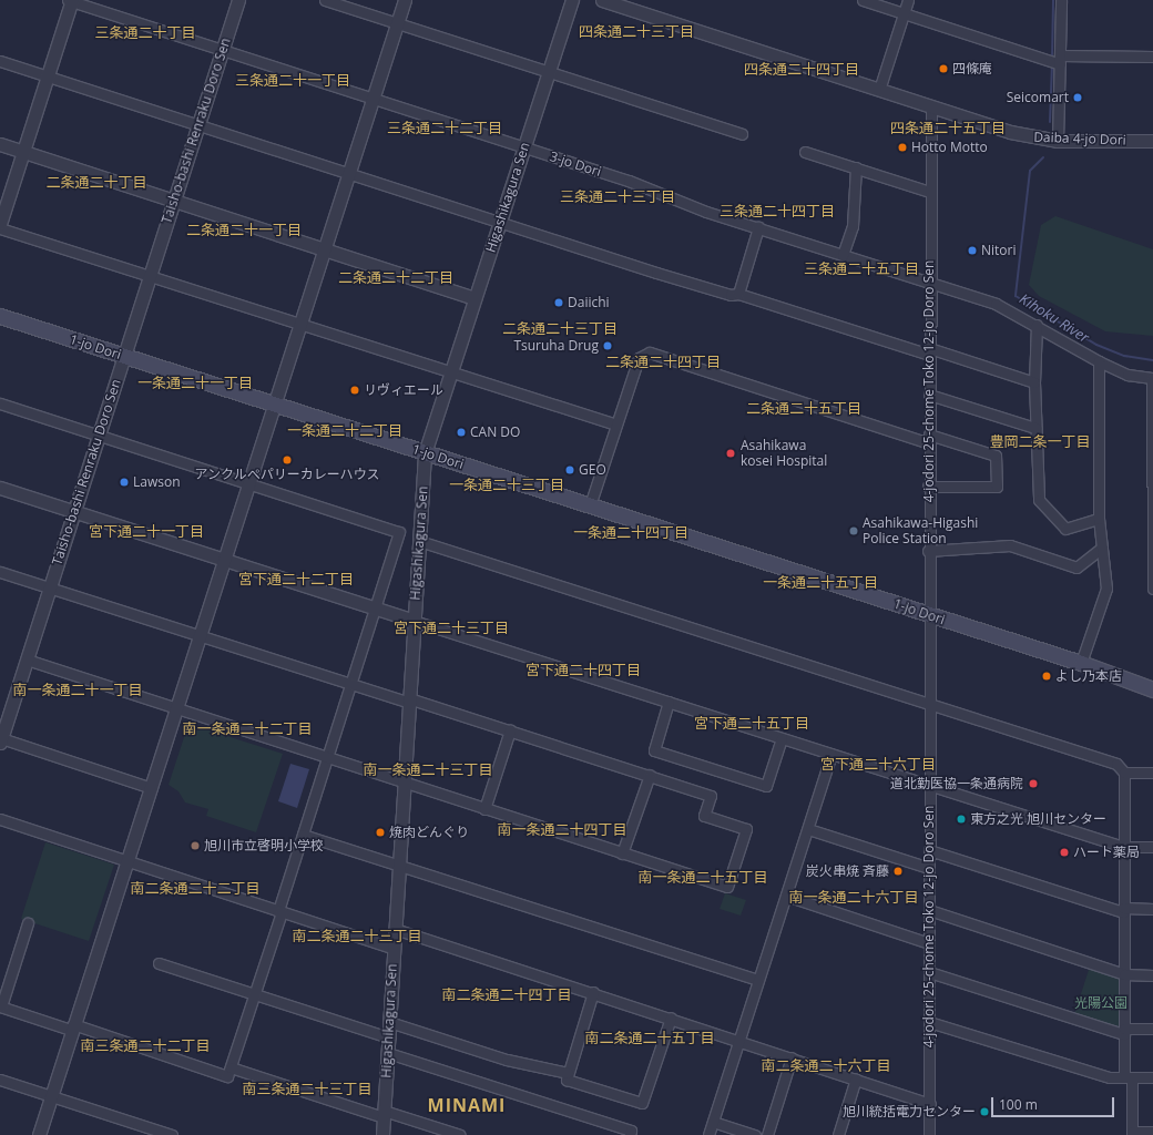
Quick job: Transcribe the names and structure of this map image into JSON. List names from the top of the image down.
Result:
{
  "streets": {
    "main road": ["1-jo Dori"],
    "street": [
      "Taisho-bashi Renraku Doro Sen",
      "Daiba 4-jo Dori",
      "3-jo Dori",
      "Higashikagura Sen",
      "4-jodori 25-chome Toko 12-jo Doro Sen"
    ]
  },
  "crossings": [
    ["Taisho-bashi Renraku Doro Sen", "3-jo Dori"],
    ["Taisho-bashi Renraku Doro Sen", "1-jo Dori"],
    ["Daiba 4-jo Dori", "4-jodori 25-chome Toko 12-jo Doro Sen"],
    ["3-jo Dori", "Higashikagura Sen"],
    ["3-jo Dori", "4-jodori 25-chome Toko 12-jo Doro Sen"],
    ["Higashikagura Sen", "1-jo Dori"],
    ["1-jo Dori", "4-jodori 25-chome Toko 12-jo Doro Sen"]
  ],
  "districts": [
    "四条通二十三丁目",
    "三条通二十丁目",
    "四条通二十四丁目",
    "三条通二十一丁目",
    "三条通二十二丁目",
    "四条通二十五丁目",
    "二条通二十丁目",
    "三条通二十三丁目",
    "三条通二十四丁目",
    "二条通二十一丁目",
    "三条通二十五丁目",
    "二条通二十二丁目",
    "二条通二十三丁目",
    "二条通二十四丁目",
    "一条通二十一丁目",
    "二条通二十五丁目",
    "一条通二十二丁目",
    "豊岡二条一丁目",
    "一条通二十三丁目",
    "宮下通二十一丁目",
    "一条通二十四丁目",
    "宮下通二十二丁目",
    "一条通二十五丁目",
    "宮下通二十三丁目",
    "宮下通二十四丁目",
    "南一条通二十一丁目",
    "宮下通二十五丁目",
    "南一条通二十二丁目",
    "宮下通二十六丁目",
    "南一条通二十三丁目",
    "南一条通二十四丁目",
    "南一条通二十五丁目",
    "南二条通二十二丁目",
    "南一条通二十六丁目",
    "南二条通二十三丁目",
    "南二条通二十四丁目",
    "南二条通二十五丁目",
    "南三条通二十二丁目",
    "南二条通二十六丁目",
    "南三条通二十三丁目",
    "MINAMI"
  ],
  "water": ["Kihoku River"],
  "parks": ["光陽公園"],
  "places": [
    "四條庵",
    "Seicomart",
    "Hotto Motto",
    "Nitori",
    "Daiichi",
    "Tsuruha Drug",
    "リヴィエール",
    "CAN DO",
    "Asahikawa kosei Hospital",
    "アンクルぺパリーカレーハウス",
    "GEO",
    "Lawson",
    "Asahikawa-Higashi Police Station",
    "よし乃本店",
    "道北勤医協一条通病院",
    "東方之光 旭川センター",
    "焼肉どんぐり",
    "旭川市立啓明小学校",
    "ハート薬局",
    "炭火串焼 斉藤",
    "旭川統括電力センター"
  ],
  "scale_bar": "100 m"
}
